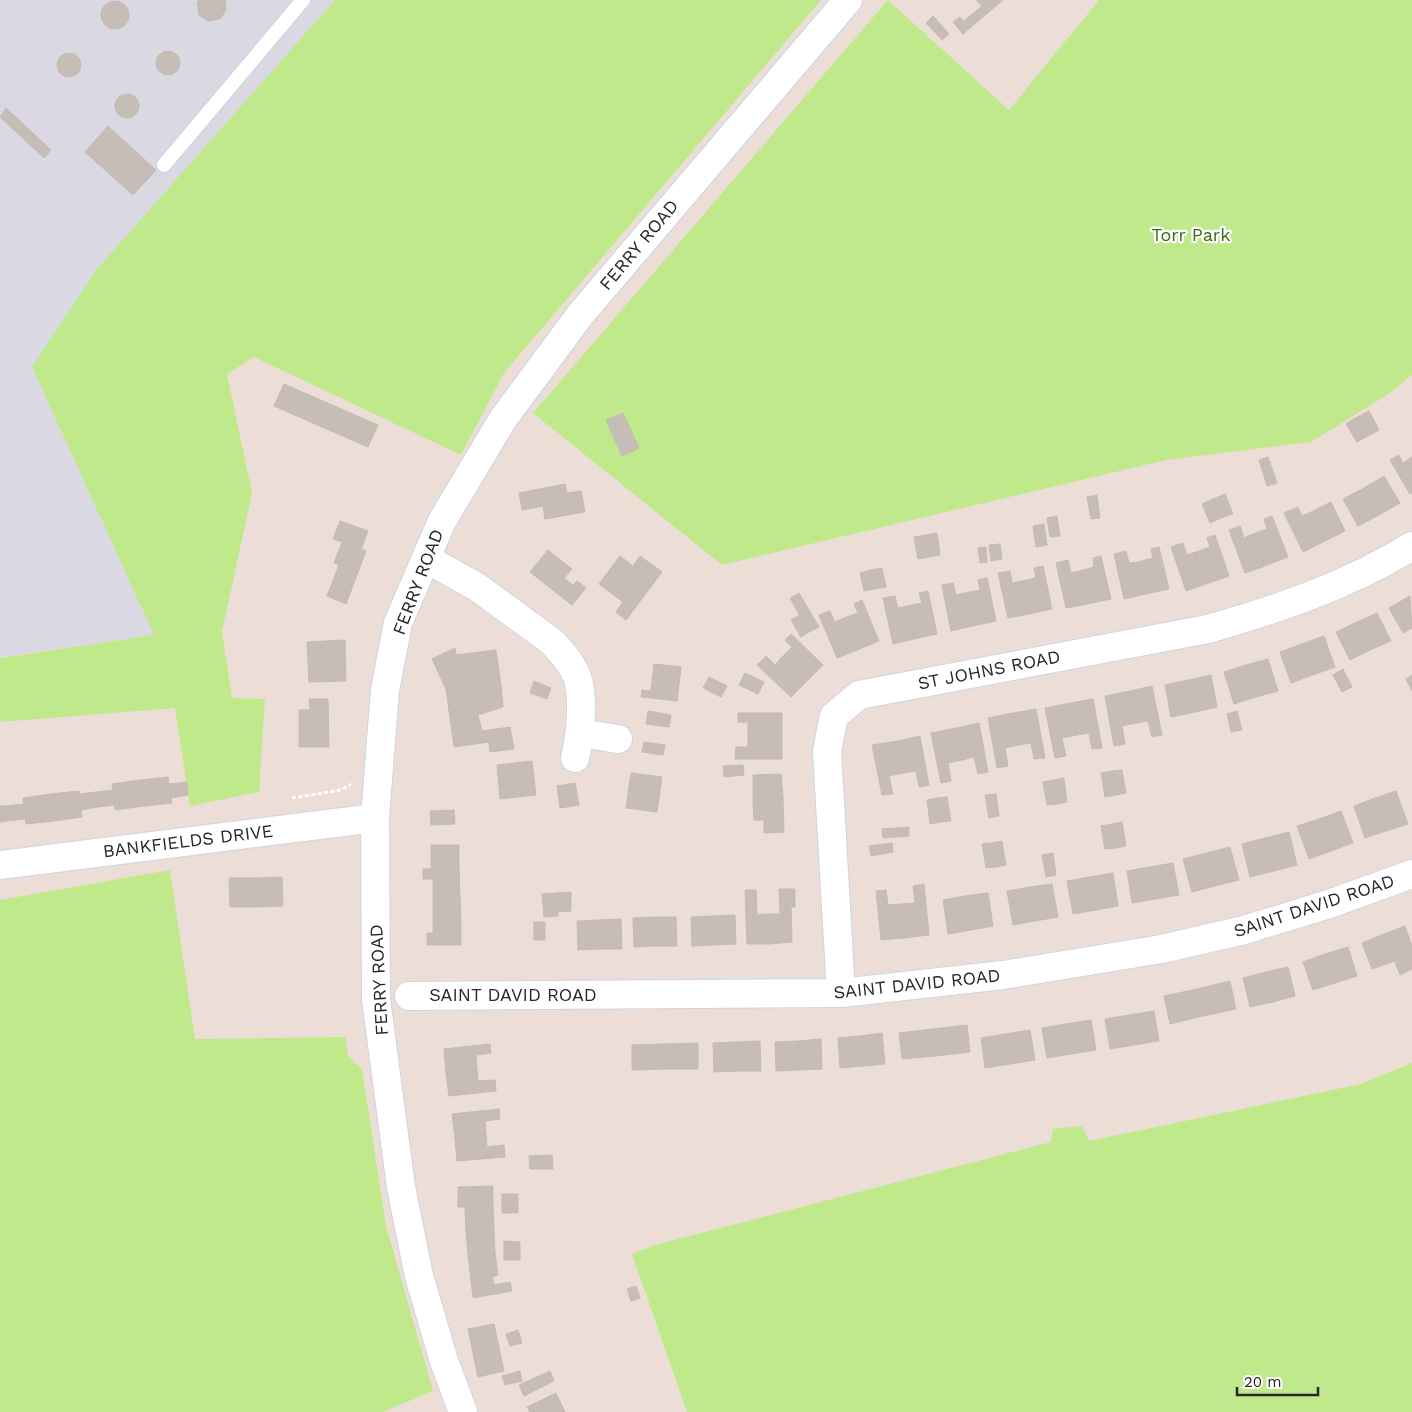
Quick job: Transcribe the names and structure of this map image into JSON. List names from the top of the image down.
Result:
{
  "streets": {
    "street": [
      "FERRY ROAD",
      "ST JOHNS ROAD",
      "BANKFIELDS DRIVE",
      "SAINT DAVID ROAD"
    ]
  },
  "crossings": [
    ["FERRY ROAD", "BANKFIELDS DRIVE"],
    ["ST JOHNS ROAD", "SAINT DAVID ROAD"]
  ],
  "parks": ["Torr Park"],
  "scale_bar": "20 m"
}
